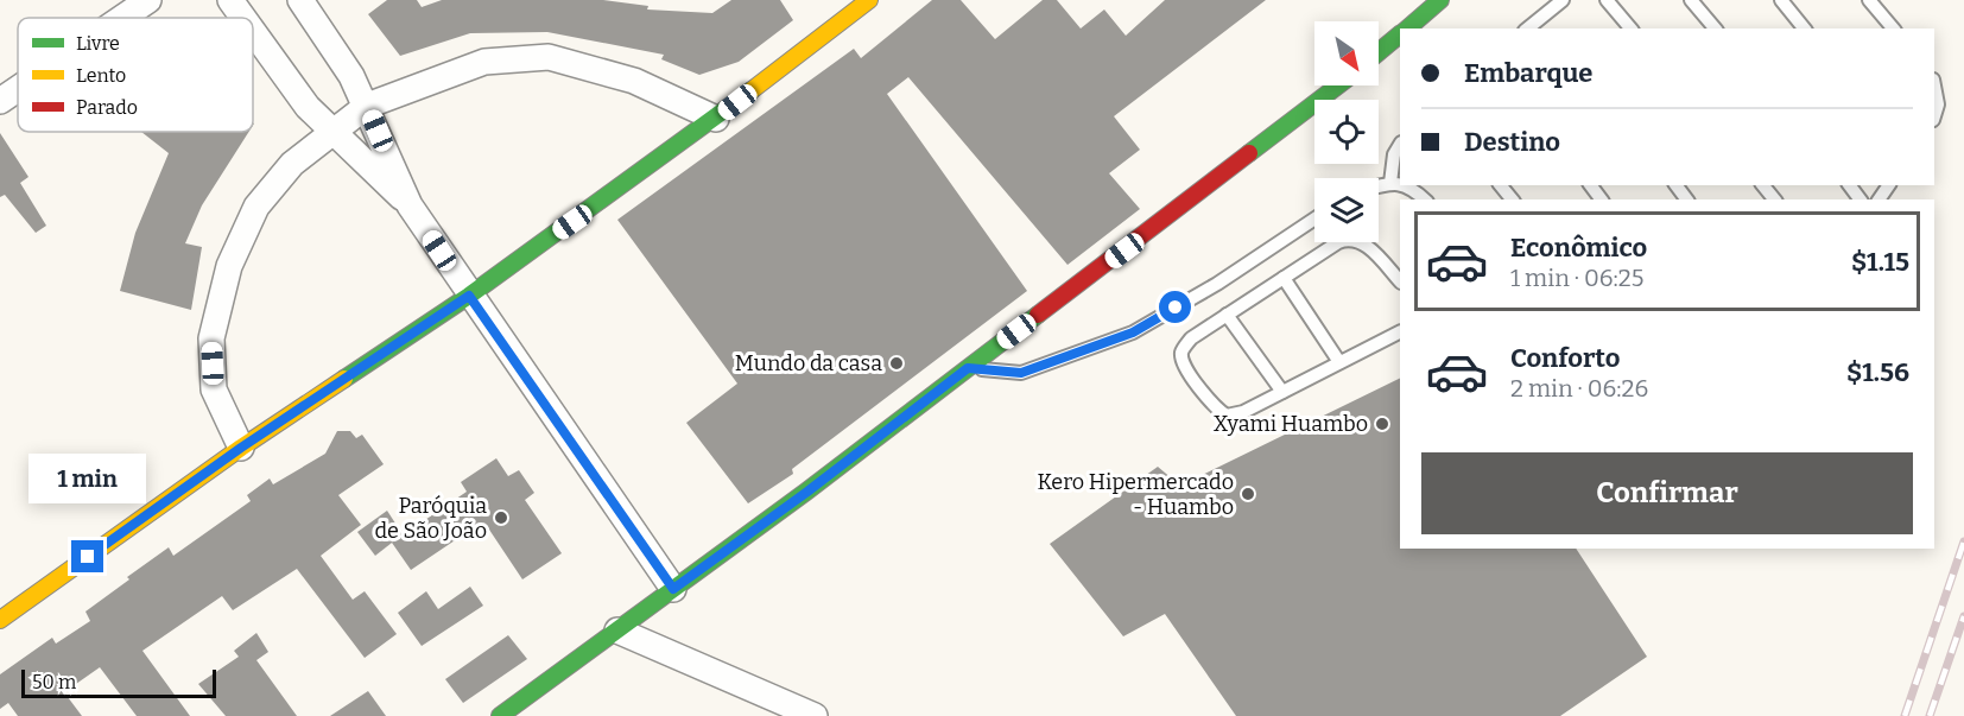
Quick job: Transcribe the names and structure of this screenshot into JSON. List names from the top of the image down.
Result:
{
  "places": [
    "Mundo da casa",
    "Xyami Huambo",
    "Kero Hipermercado - Huambo",
    "Paróquia de São João"
  ],
  "legend": ["Livre", "Lento", "Parado"],
  "scale_bar": "50 m",
  "north": "bottom right",
  "page": {
    "banner": ["Embarque", "Destino"],
    "list": [
      {
        "name": "Econômico",
        "note": "1 min · 06:25",
        "value": "$1.15"
      },
      {
        "name": "Conforto",
        "note": "2 min · 06:26",
        "value": "$1.56"
      }
    ],
    "buttons": "Confirmar",
    "bubble": "1 min",
    "scale": "50 m"
  }
}
